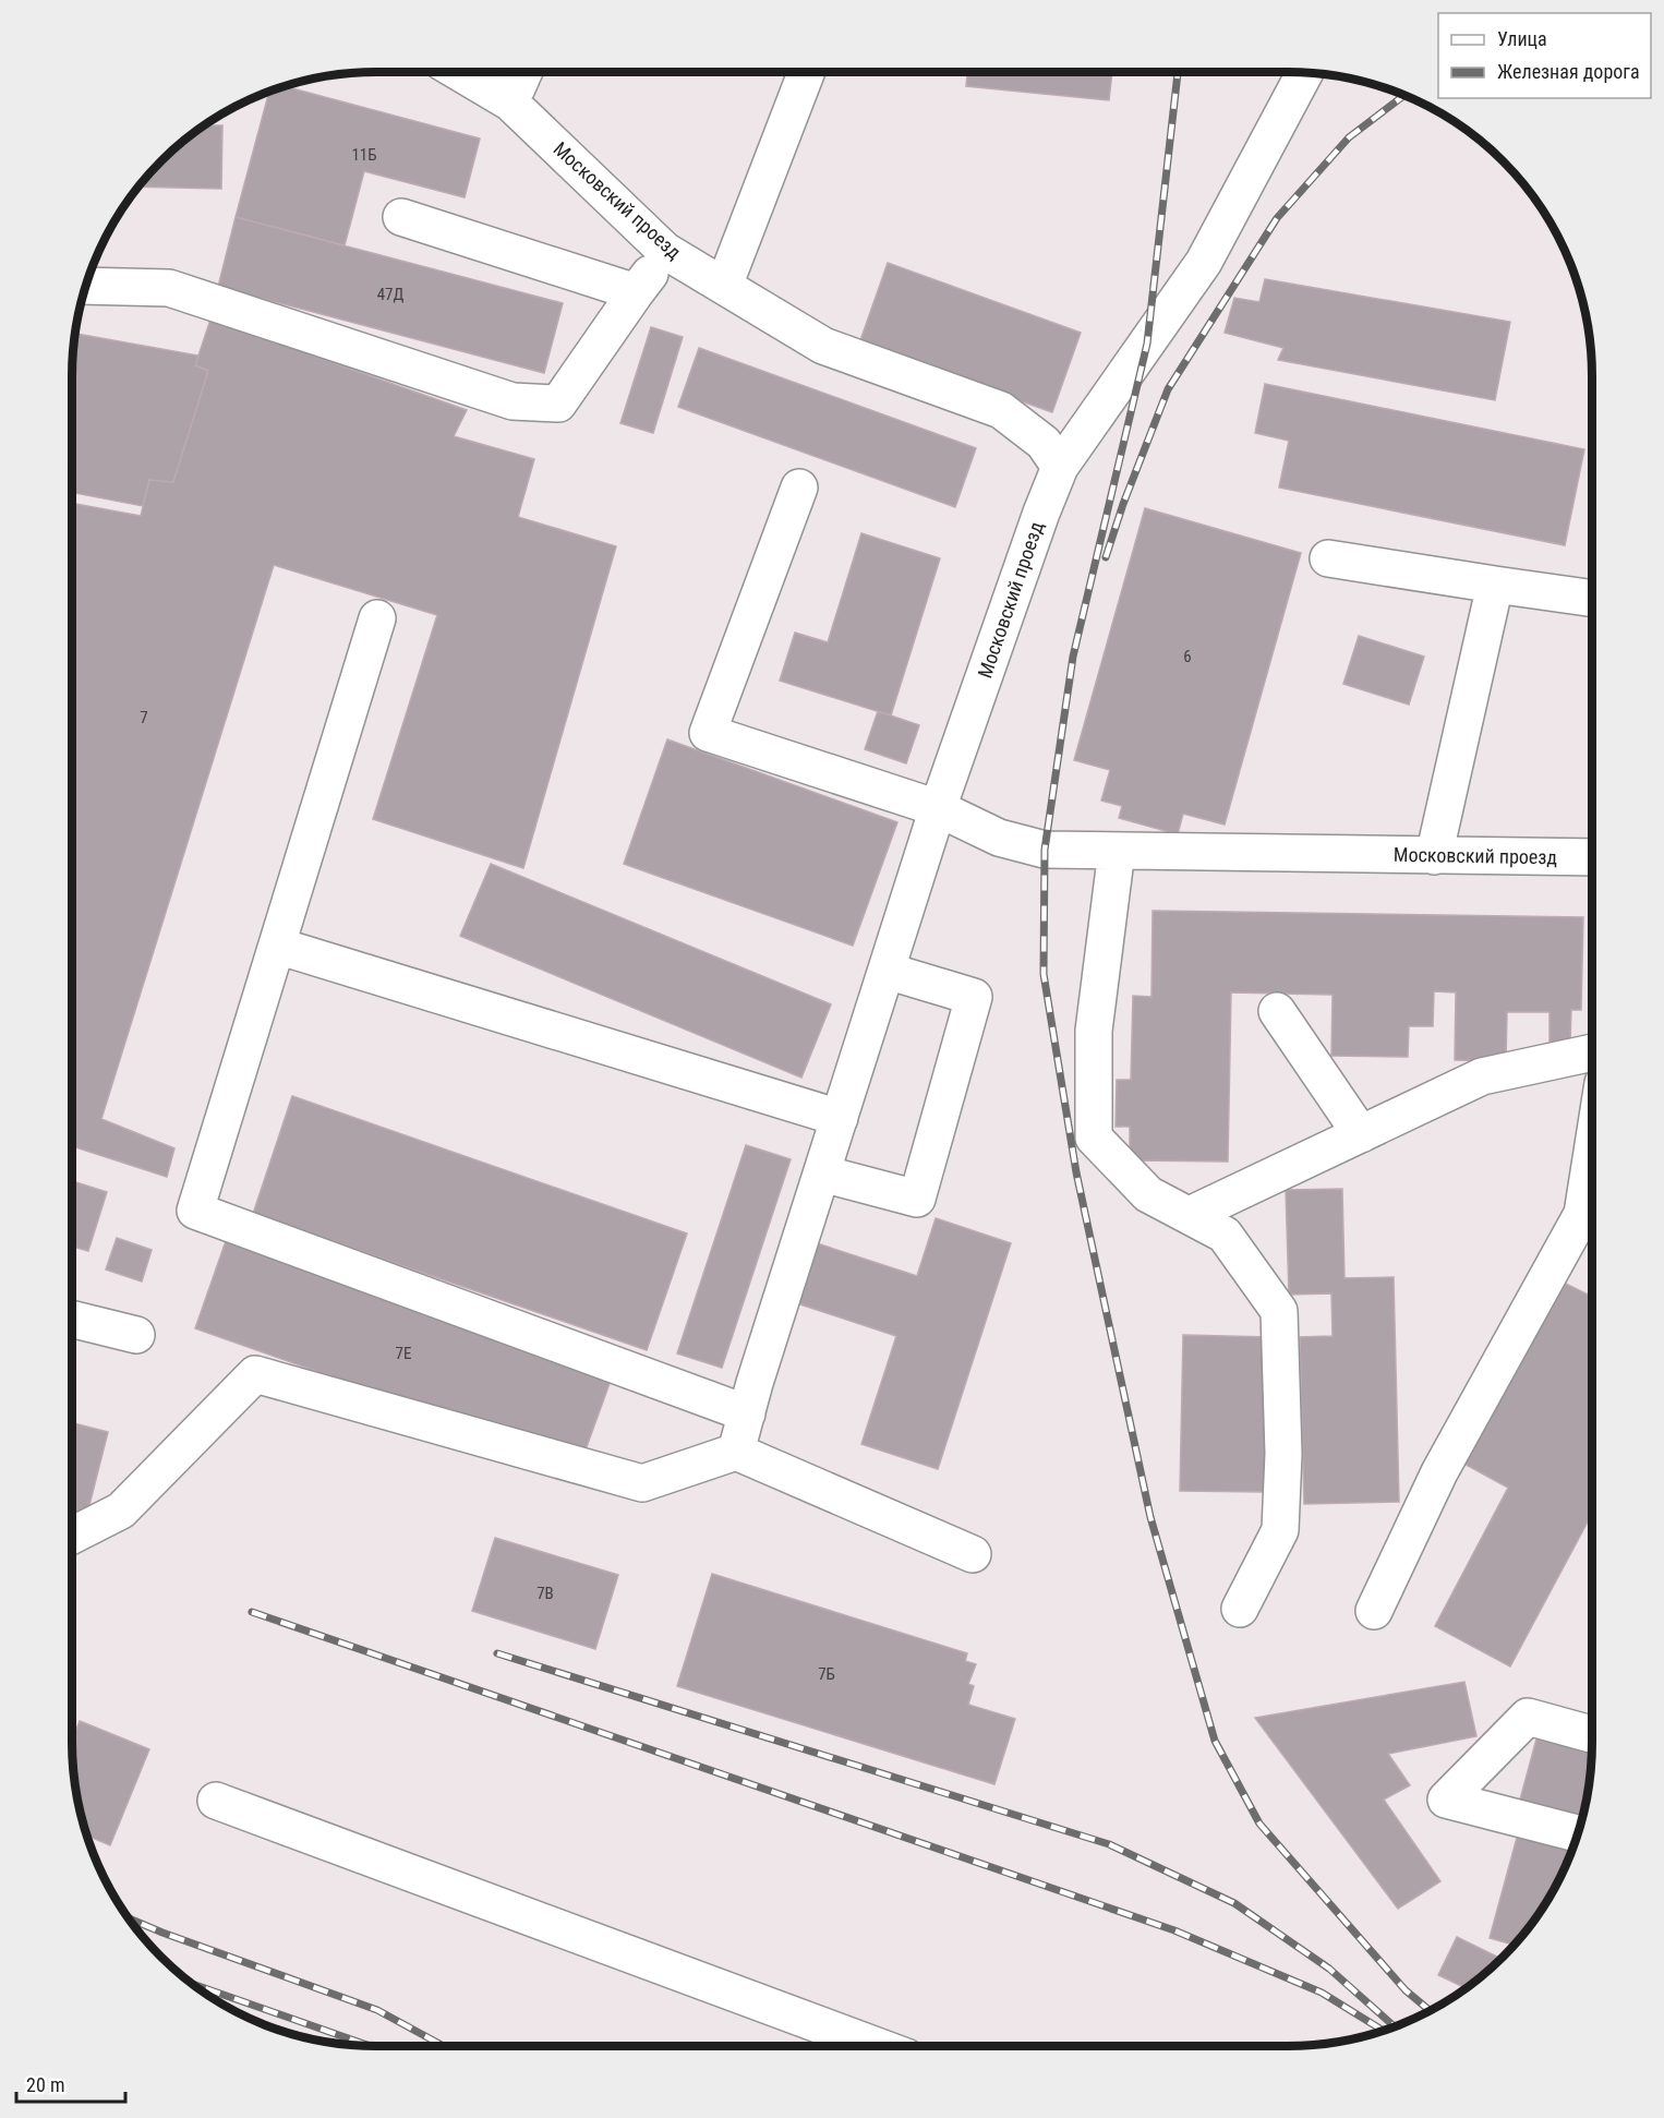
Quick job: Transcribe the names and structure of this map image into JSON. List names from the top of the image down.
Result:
{
  "streets": {
    "street": ["Московский проезд"]
  },
  "house_numbers": [
    "11Б",
    "47Д",
    "6",
    "7",
    "7Е",
    "7В",
    "7Б"
  ],
  "legend": ["Улица", "Железная дорога"],
  "scale_bar": "20 m"
}
